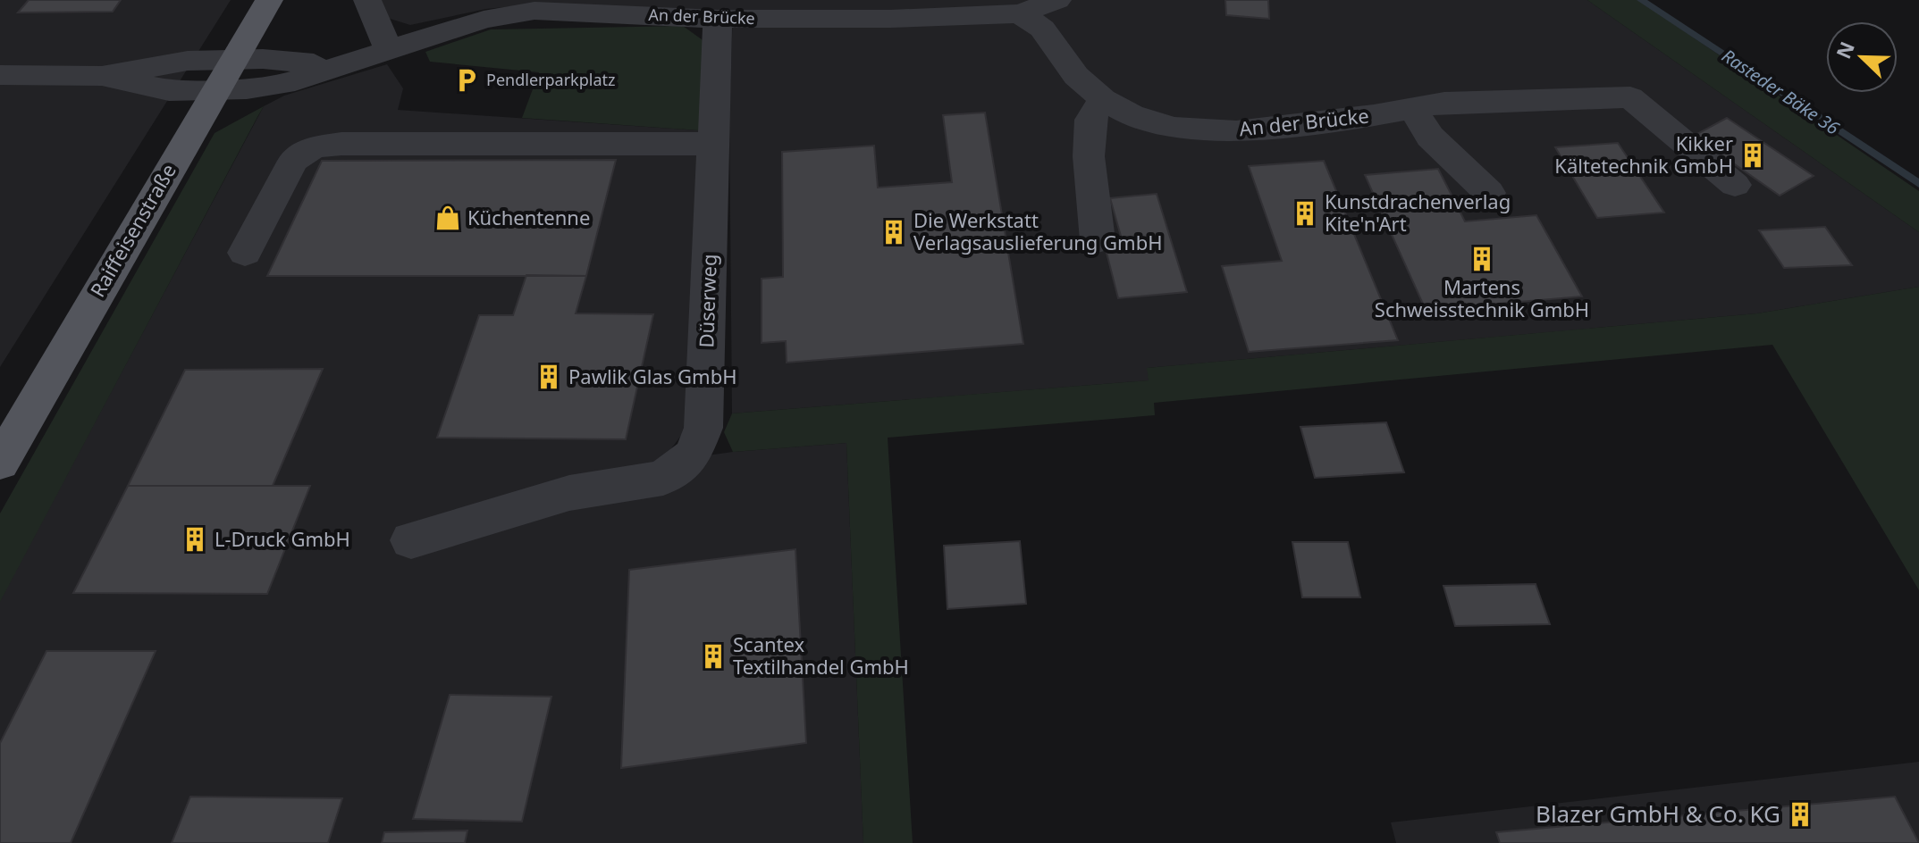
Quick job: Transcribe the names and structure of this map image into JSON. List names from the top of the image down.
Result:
{
  "streets": {
    "main road": ["Raiffeisenstraße"],
    "street": ["An der Brücke", "Düserweg"]
  },
  "crossings": [
    ["An der Brücke", "Raiffeisenstraße"],
    ["An der Brücke", "Düserweg"]
  ],
  "water": ["Rasteder Bäke 36"],
  "places": {
    "parking": ["Pendlerparkplatz"],
    "building": [
      "Kikker Kältetechnik GmbH",
      "Kunstdrachenverlag Kite'n'Art",
      "Die Werkstatt Verlagsauslieferung GmbH",
      "Martens Schweisstechnik GmbH",
      "Pawlik Glas GmbH",
      "L-Druck GmbH",
      "Scantex Textilhandel GmbH",
      "Blazer GmbH & Co. KG"
    ],
    "shop": ["Küchentenne"]
  },
  "north": "top left"
}
